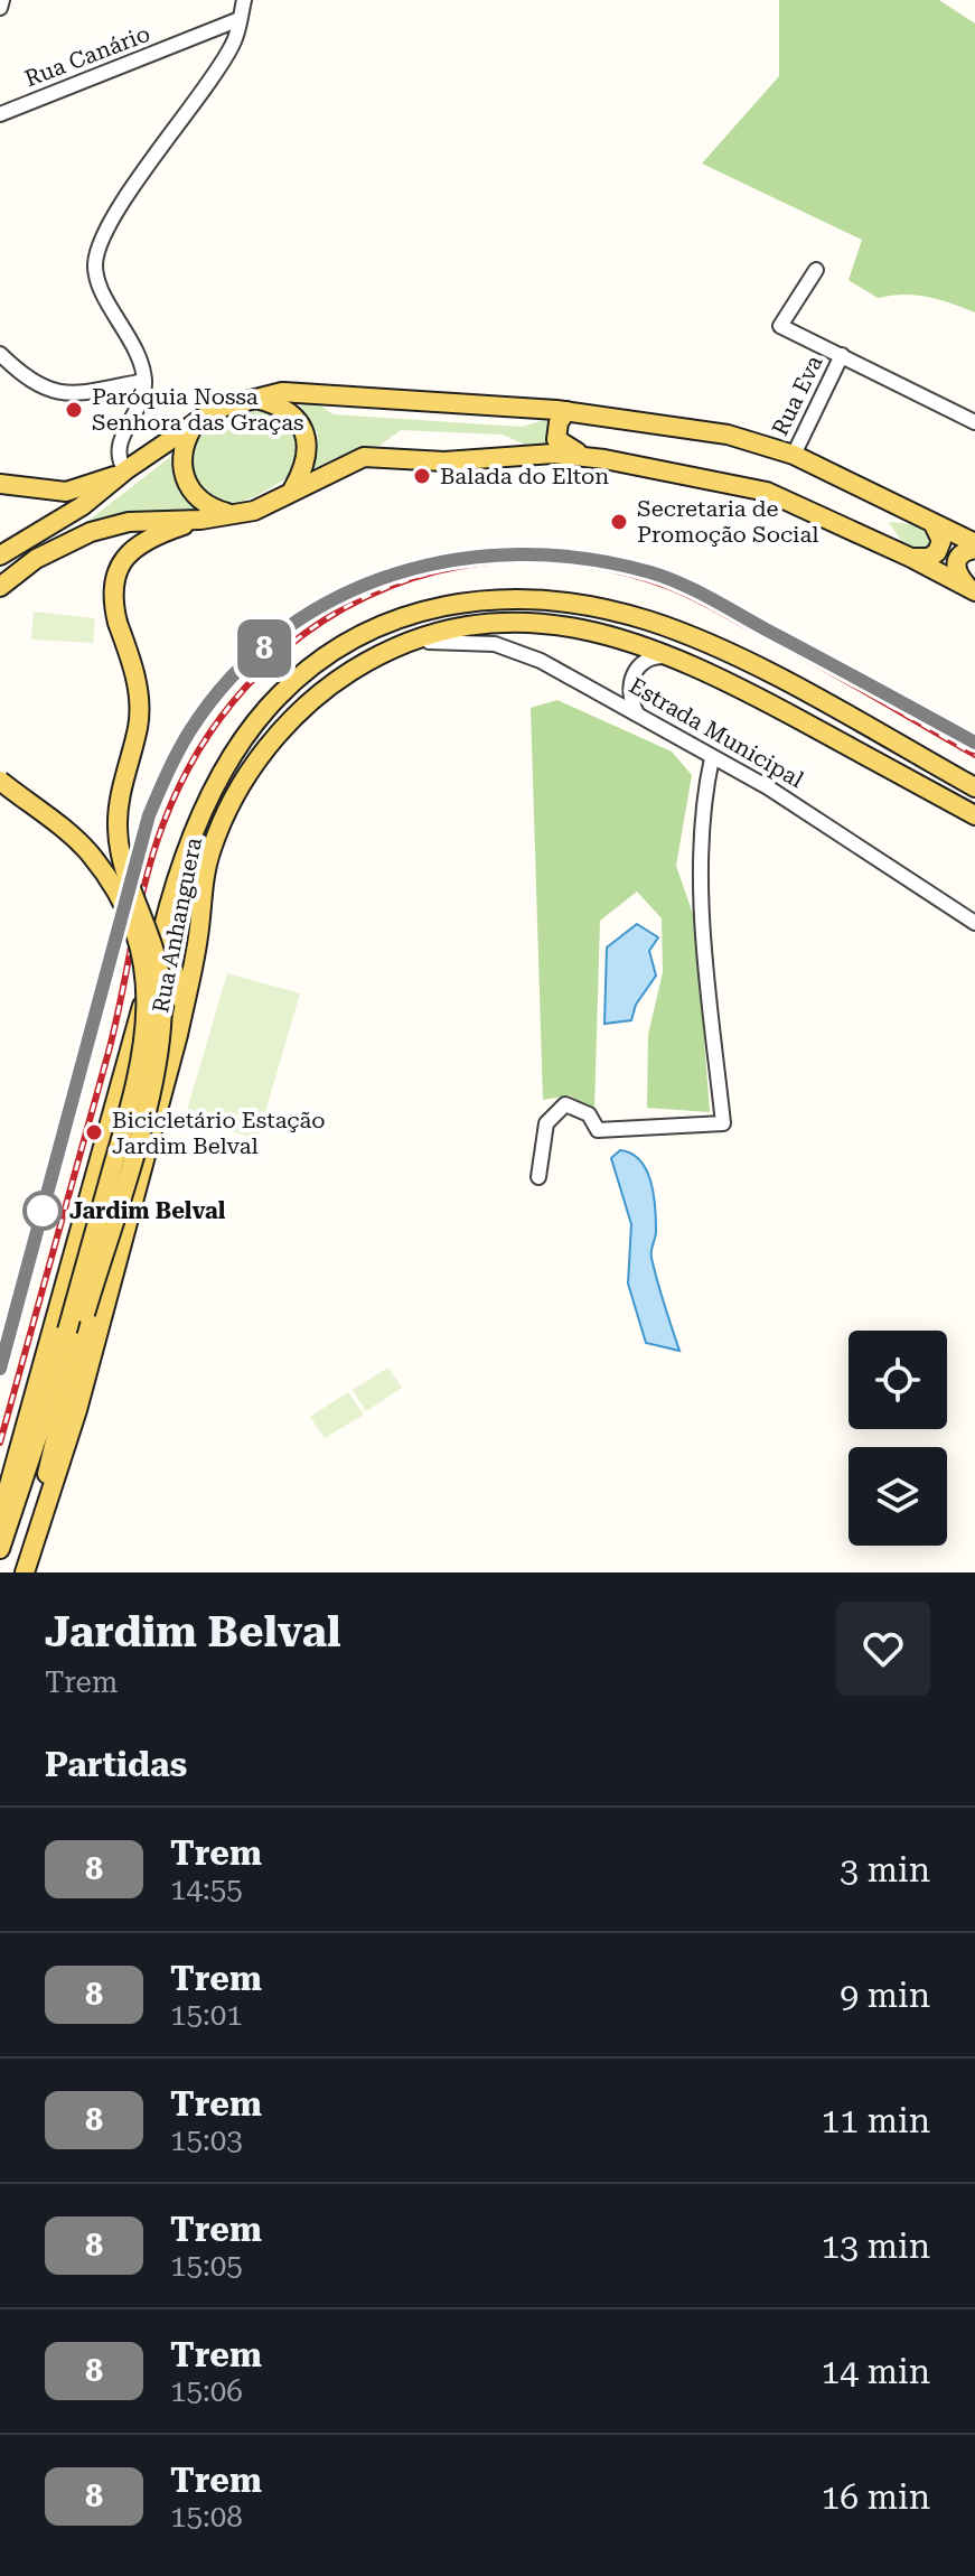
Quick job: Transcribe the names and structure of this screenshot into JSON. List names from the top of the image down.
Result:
{
  "streets": {
    "main road": ["Rua Anhanguera"],
    "street": ["Rua Canário", "Rua Eva", "Estrada Municipal"]
  },
  "crossings": [
    ["Estrada Municipal", "Rua Anhanguera"]
  ],
  "places": [
    "Paróquia Nossa Senhora das Graças",
    "Balada do Elton",
    "Secretaria de Promoção Social",
    "Bicicletário Estação Jardim Belval",
    "Jardim Belval"
  ],
  "page": {
    "on_map": "8",
    "heading": [
      ["Jardim Belval", "Trem"],
      "Partidas"
    ],
    "list": [
      {
        "mark": "8",
        "name": "Trem",
        "note": "14:55",
        "value": "3 min"
      },
      {
        "mark": "8",
        "name": "Trem",
        "note": "15:01",
        "value": "9 min"
      },
      {
        "mark": "8",
        "name": "Trem",
        "note": "15:03",
        "value": "11 min"
      },
      {
        "mark": "8",
        "name": "Trem",
        "note": "15:05",
        "value": "13 min"
      },
      {
        "mark": "8",
        "name": "Trem",
        "note": "15:06",
        "value": "14 min"
      },
      {
        "mark": "8",
        "name": "Trem",
        "note": "15:08",
        "value": "16 min"
      }
    ]
  }
}
